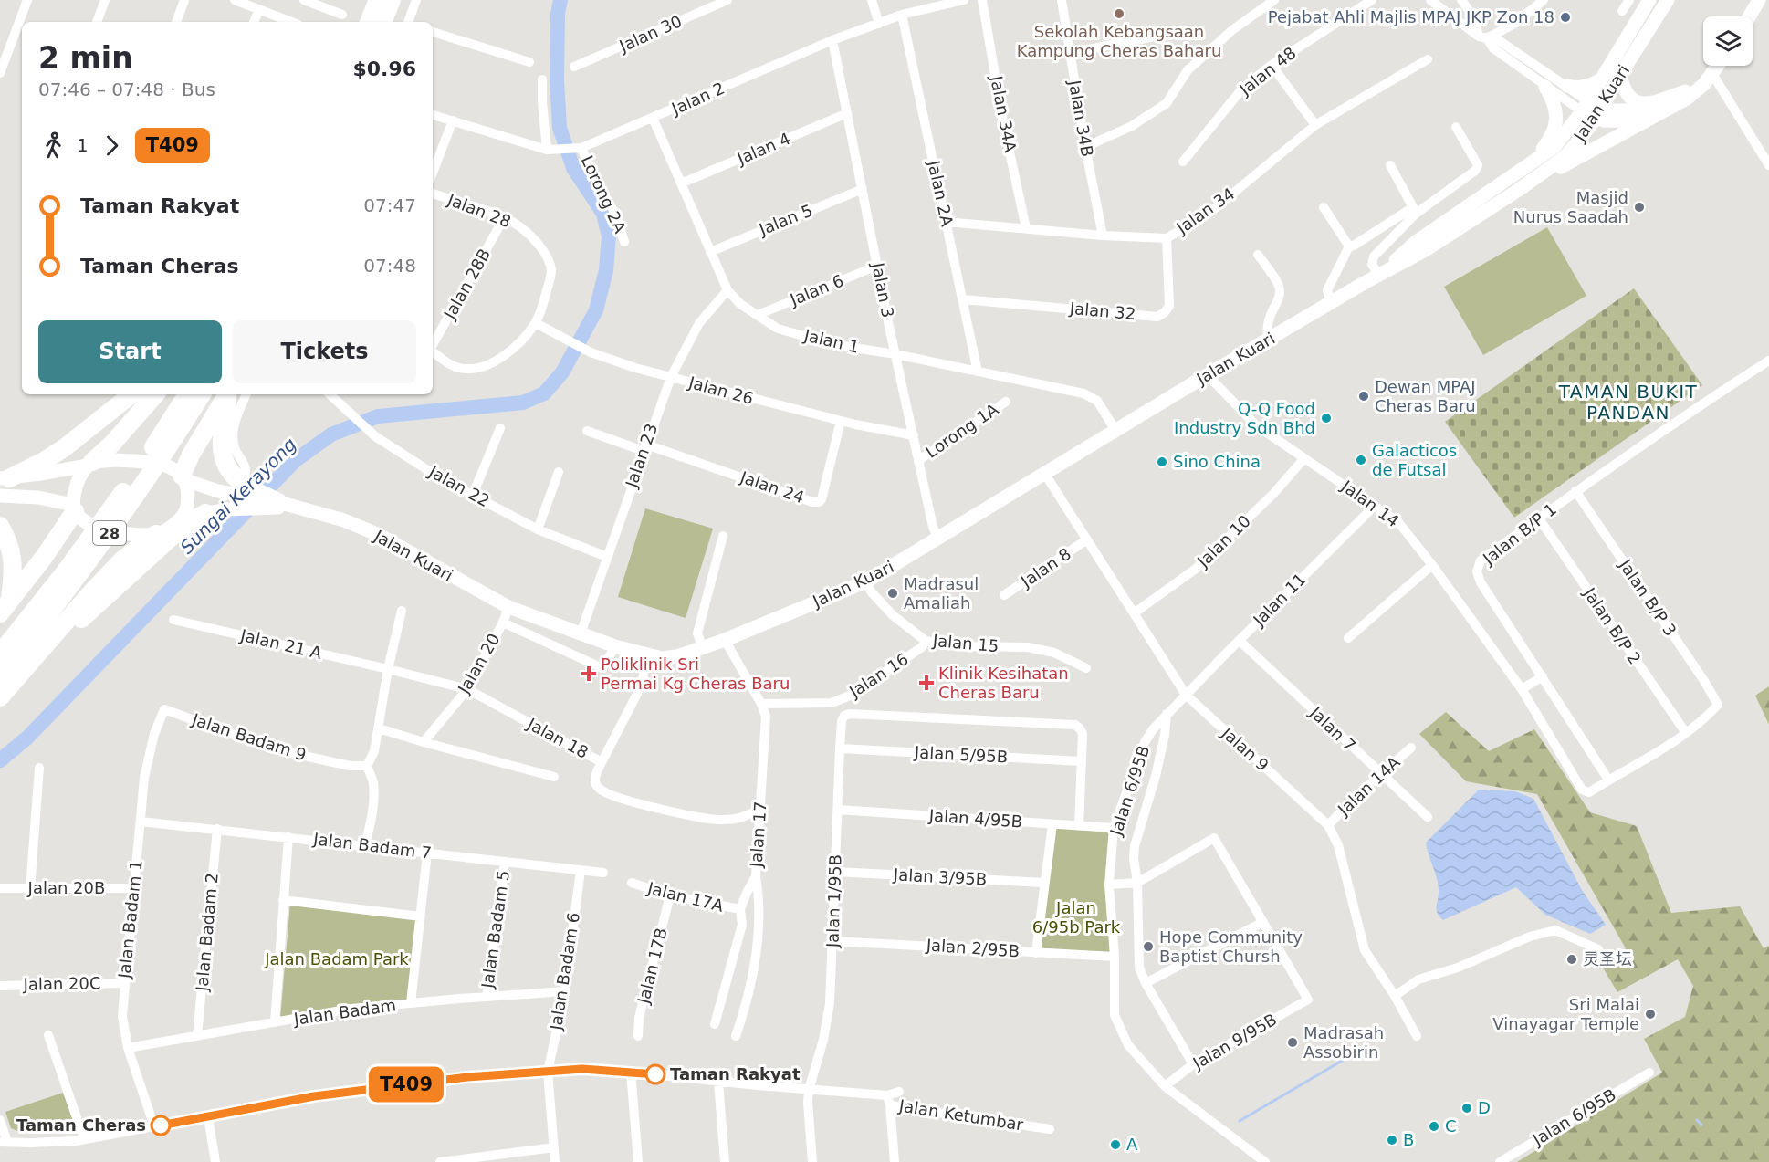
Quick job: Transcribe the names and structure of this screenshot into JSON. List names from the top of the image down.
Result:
{
  "streets": {
    "highway": ["28"],
    "street": [
      "Jalan 30",
      "Jalan 48",
      "Jalan 2",
      "Jalan Kuari",
      "Jalan 34A",
      "Jalan 34B",
      "Jalan 4",
      "Jalan 2A",
      "Lorong 2A",
      "Jalan 28",
      "Jalan 34",
      "Jalan 5",
      "Jalan 28B",
      "Jalan 6",
      "Jalan 3",
      "Jalan 32",
      "Jalan 1",
      "Jalan 26",
      "Lorong 1A",
      "Jalan 23",
      "Jalan 22",
      "Jalan 24",
      "Jalan 14",
      "Jalan B/P 1",
      "Jalan 10",
      "Jalan 8",
      "Jalan B/P 3",
      "Jalan 11",
      "Jalan B/P 2",
      "Jalan 15",
      "Jalan 21 A",
      "Jalan 20",
      "Jalan 16",
      "Jalan 7",
      "Jalan Badam 9",
      "Jalan 18",
      "Jalan 9",
      "Jalan 5/95B",
      "Jalan 14A",
      "Jalan 6/95B",
      "Jalan 4/95B",
      "Jalan 17",
      "Jalan Badam 7",
      "Jalan 3/95B",
      "Jalan 20B",
      "Jalan 17A",
      "Jalan 1/95B",
      "Jalan Badam 1",
      "Jalan Badam 5",
      "Jalan Badam 2",
      "Jalan 2/95B",
      "Jalan 17B",
      "Jalan Badam 6",
      "Jalan 20C",
      "Jalan Badam",
      "Jalan 9/95B",
      "Jalan Ketumbar"
    ]
  },
  "crossings": [
    ["Jalan 2", "Jalan 2A"],
    ["Jalan 2", "Lorong 2A"],
    ["Jalan 2", "Jalan 3"],
    ["Jalan 2", "Jalan 1"],
    ["Jalan Kuari", "Jalan 3"],
    ["Jalan Kuari", "Jalan 1"],
    ["Jalan Kuari", "Jalan 23"],
    ["Jalan Kuari", "Jalan 14"],
    ["Jalan Kuari", "Jalan 15"],
    ["Jalan Kuari", "Jalan 20"],
    ["Jalan Kuari", "Jalan 9"],
    ["Jalan Kuari", "Jalan 17"],
    ["Jalan 34A", "Jalan 34"],
    ["Jalan 34B", "Jalan 34"],
    ["Jalan 4", "Jalan 3"],
    ["Jalan 4", "Jalan 1"],
    ["Jalan 2A", "Jalan 34"],
    ["Jalan 2A", "Jalan 32"],
    ["Jalan 2A", "Jalan 1"],
    ["Jalan 28", "Jalan 28B"],
    ["Jalan 28", "Jalan 26"],
    ["Jalan 34", "Jalan 32"],
    ["Jalan 5", "Jalan 3"],
    ["Jalan 5", "Jalan 1"],
    ["Jalan 6", "Jalan 3"],
    ["Jalan 6", "Jalan 1"],
    ["Jalan 3", "Jalan 1"],
    ["Jalan 3", "Jalan 26"],
    ["Jalan 3", "Lorong 1A"],
    ["Jalan 1", "Jalan 23"],
    ["Jalan 26", "Jalan 23"],
    ["Jalan 26", "Jalan 24"],
    ["Jalan 23", "Jalan 22"],
    ["Jalan 23", "Jalan 24"],
    ["Jalan 14", "Jalan B/P 1"],
    ["Jalan 14", "Jalan 10"],
    ["Jalan 14", "Jalan 11"],
    ["Jalan B/P 1", "Jalan B/P 3"],
    ["Jalan B/P 1", "Jalan B/P 2"],
    ["Jalan 10", "Jalan 9"],
    ["Jalan 8", "Jalan 9"],
    ["Jalan B/P 3", "Jalan B/P 2"],
    ["Jalan 11", "Jalan 7"],
    ["Jalan 11", "Jalan 9"],
    ["Jalan 11", "Jalan 6/95B"],
    ["Jalan 15", "Jalan 16"],
    ["Jalan 21 A", "Jalan 18"],
    ["Jalan 20", "Jalan 18"],
    ["Jalan 16", "Jalan 17"],
    ["Jalan 7", "Jalan 14A"],
    ["Jalan Badam 9", "Jalan Badam 1"],
    ["Jalan 18", "Jalan 17"],
    ["Jalan 9", "Jalan 14A"],
    ["Jalan 9", "Jalan 6/95B"],
    ["Jalan 5/95B", "Jalan 1/95B"],
    ["Jalan 6/95B", "Jalan 4/95B"],
    ["Jalan 6/95B", "Jalan 2/95B"],
    ["Jalan 6/95B", "Jalan 9/95B"],
    ["Jalan 4/95B", "Jalan 1/95B"],
    ["Jalan Badam 7", "Jalan Badam 1"],
    ["Jalan Badam 7", "Jalan Badam 5"],
    ["Jalan Badam 7", "Jalan Badam 2"],
    ["Jalan Badam 7", "Jalan Badam 6"],
    ["Jalan 3/95B", "Jalan 1/95B"],
    ["Jalan 20B", "Jalan Badam 1"],
    ["Jalan 17A", "Jalan 17B"],
    ["Jalan 1/95B", "Jalan 2/95B"],
    ["Jalan 1/95B", "Jalan Ketumbar"],
    ["Jalan Badam 1", "Jalan 20C"],
    ["Jalan Badam 1", "Jalan Badam"],
    ["Jalan Badam 1", "Jalan Ketumbar"],
    ["Jalan Badam 5", "Jalan Badam"],
    ["Jalan Badam 2", "Jalan Badam"],
    ["Jalan Badam 6", "Jalan Badam"],
    ["Jalan Badam 6", "Jalan Ketumbar"]
  ],
  "districts": ["TAMAN BUKIT PANDAN"],
  "water": ["Sungai Kerayong"],
  "parks": ["Jalan 6/95b Park", "Jalan Badam Park"],
  "places": {
    "other": [
      "Sekolah Kebangsaan Kampung Cheras Baharu",
      "Pejabat Ahli Majlis MPAJ JKP Zon 18",
      "Masjid Nurus Saadah",
      "Dewan MPAJ Cheras Baru",
      "Q-Q Food Industry Sdn Bhd",
      "Galacticos de Futsal",
      "Sino China",
      "Madrasul Amaliah",
      "Hope Community Baptist Chursh",
      "灵圣坛",
      "Sri Malai Vinayagar Temple",
      "Madrasah Assobirin",
      "Taman Rakyat",
      "D",
      "Taman Cheras",
      "C",
      "B",
      "A"
    ],
    "health": ["Poliklinik Sri Permai Kg Cheras Baru", "Klinik Kesihatan Cheras Baru"]
  },
  "lines": ["bus line T409"],
  "page": {
    "on_map": "T409",
    "heading": ["2 min", "07:46 – 07:48 · Bus", "$0.96"],
    "legs": ["1", "T409"],
    "list": [
      {
        "name": "Taman Rakyat",
        "value": "07:47"
      },
      {
        "name": "Taman Cheras",
        "value": "07:48"
      }
    ],
    "buttons": ["Start", "Tickets"]
  }
}
